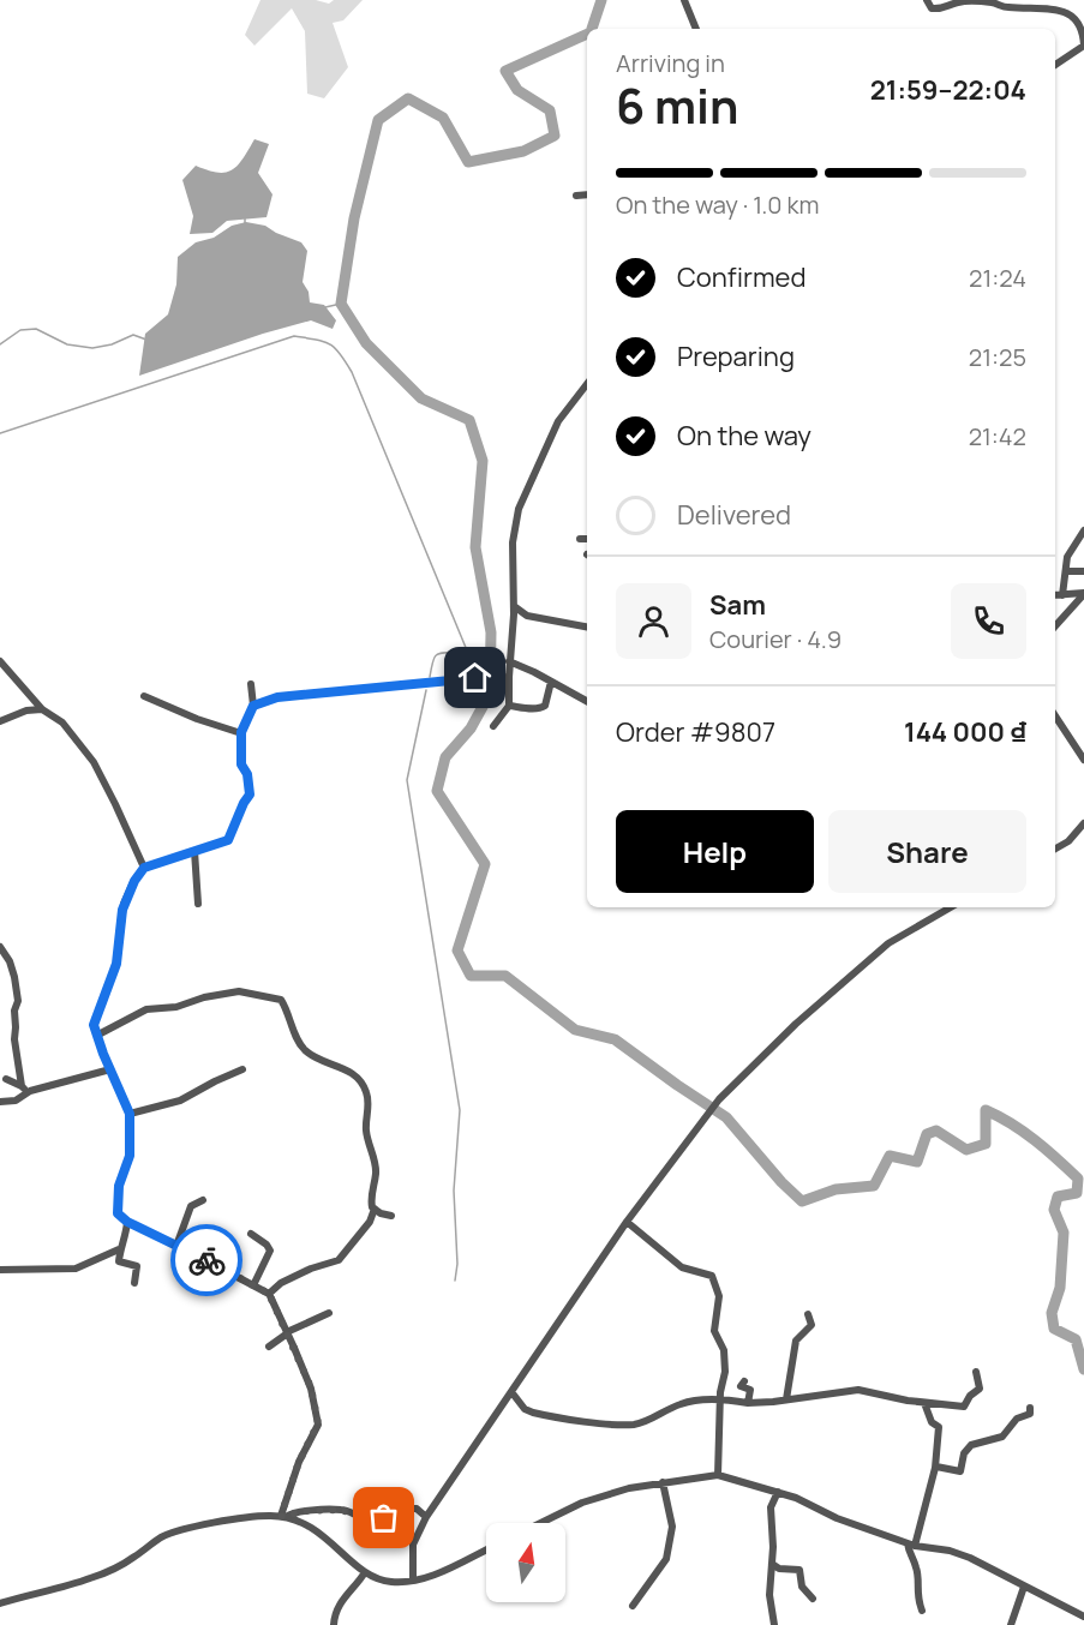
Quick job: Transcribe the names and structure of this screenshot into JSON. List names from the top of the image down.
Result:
{
  "north": "top",
  "page": {
    "heading": ["6 min", "Arriving in", "21:59–22:04"],
    "panel": [
      "Sam",
      "Courier · 4.9",
      "Order #9807",
      "144 000 ₫"
    ],
    "bar": "On the way · 1.0 km",
    "list": [
      ["Confirmed", "21:24"],
      ["Preparing", "21:25"],
      ["On the way", "21:42"],
      "Delivered"
    ],
    "buttons": ["Help", "Share"]
  }
}
